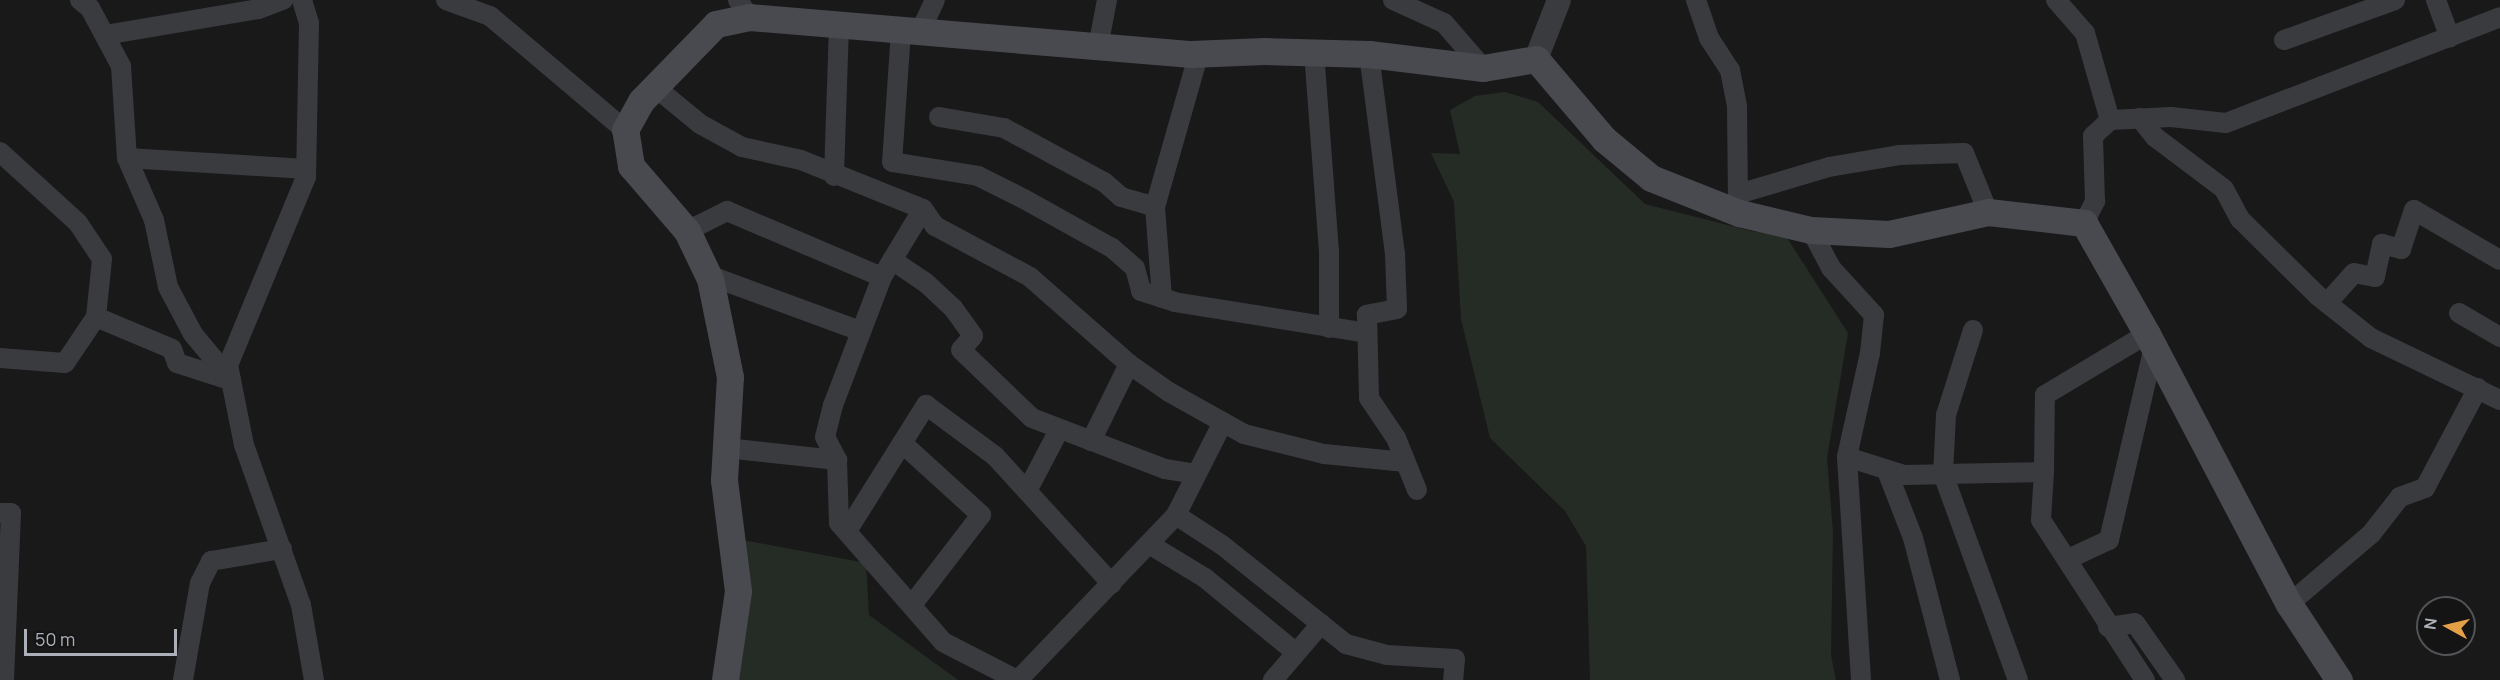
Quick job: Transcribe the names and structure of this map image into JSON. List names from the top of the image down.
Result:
{
  "scale_bar": "50 m",
  "north": "left"
}
